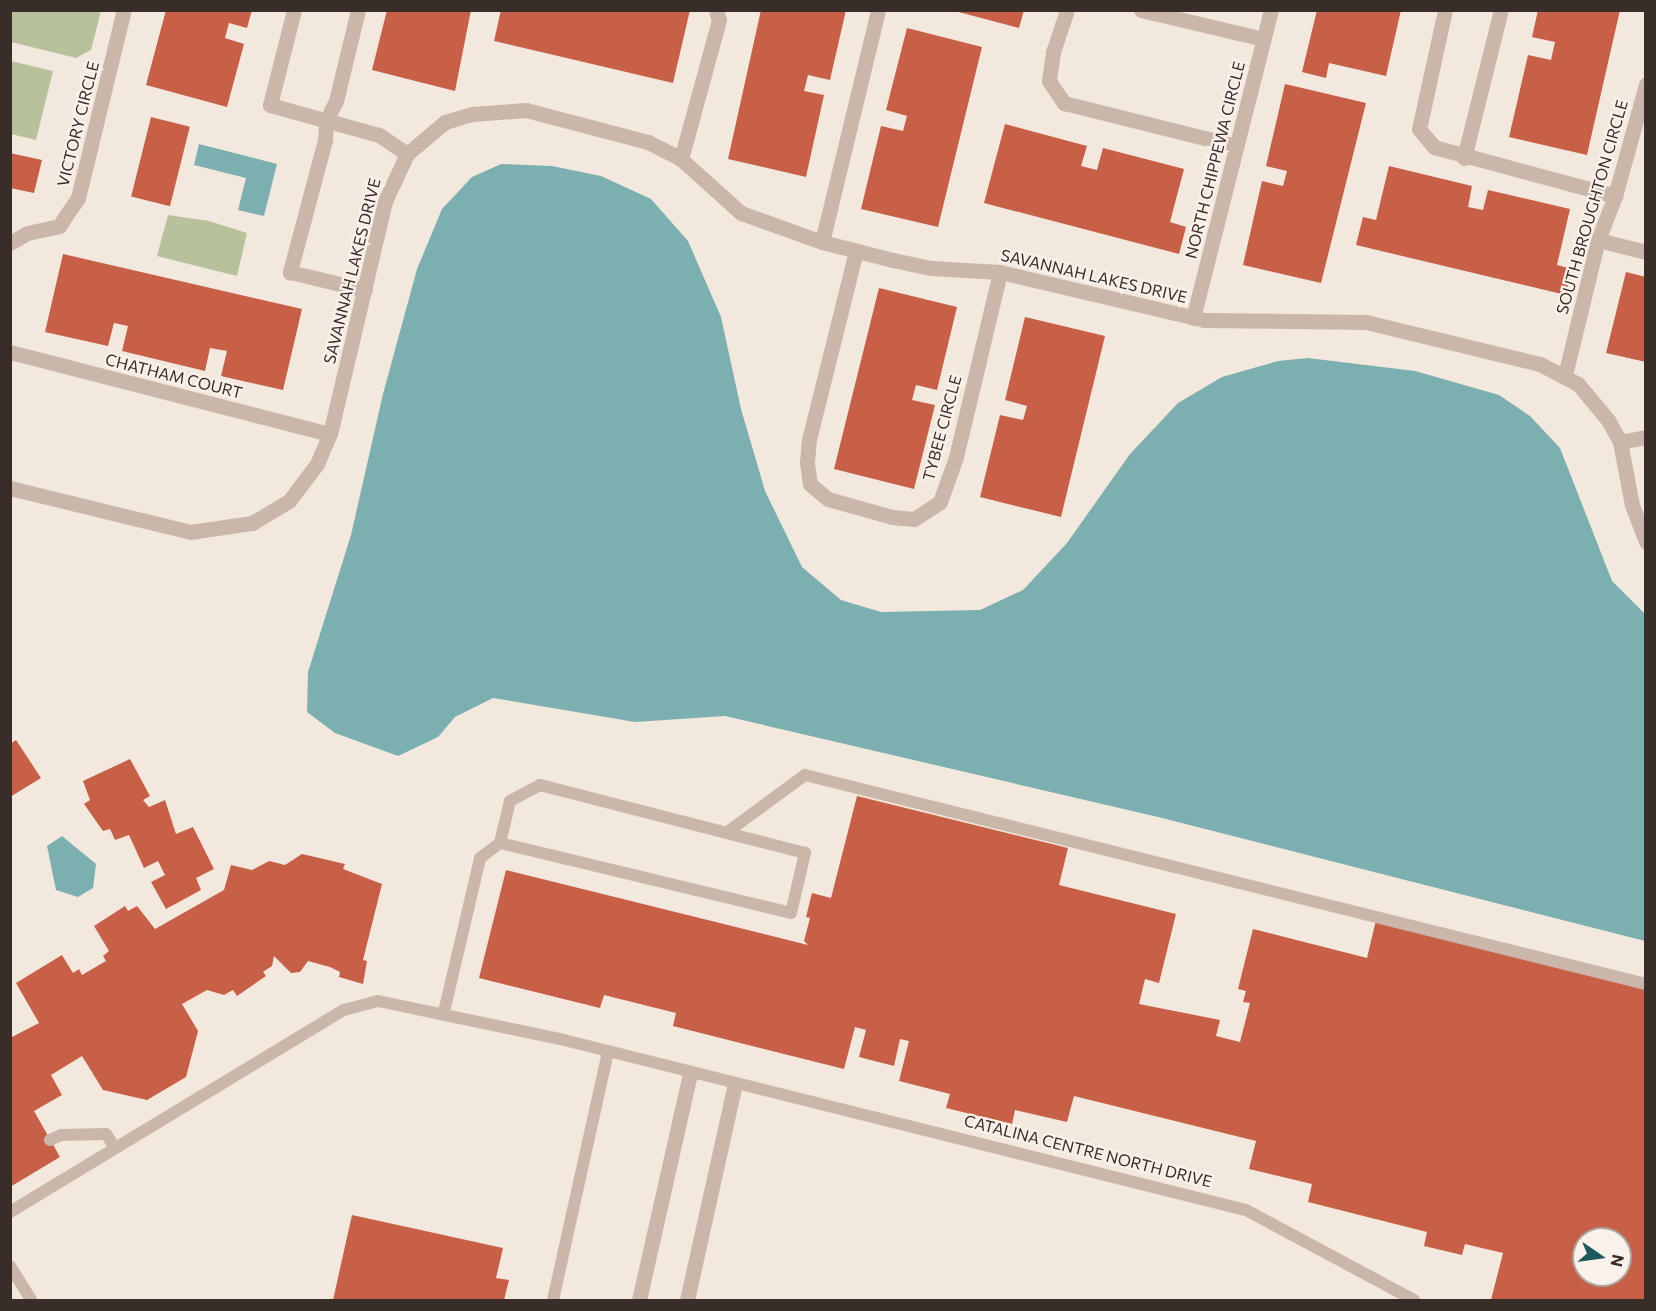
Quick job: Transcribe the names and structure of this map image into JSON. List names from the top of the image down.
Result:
{
  "streets": {
    "street": [
      "VICTORY CIRCLE",
      "NORTH CHIPPEWA CIRCLE",
      "SOUTH BROUGHTON CIRCLE",
      "SAVANNAH LAKES DRIVE",
      "CHATHAM COURT",
      "TYBEE CIRCLE"
    ],
    "lane": ["CATALINA CENTRE NORTH DRIVE"]
  },
  "crossings": [
    ["NORTH CHIPPEWA CIRCLE", "SAVANNAH LAKES DRIVE"],
    ["SOUTH BROUGHTON CIRCLE", "SAVANNAH LAKES DRIVE"],
    ["SAVANNAH LAKES DRIVE", "CHATHAM COURT"],
    ["SAVANNAH LAKES DRIVE", "TYBEE CIRCLE"]
  ],
  "north": "right"
}
